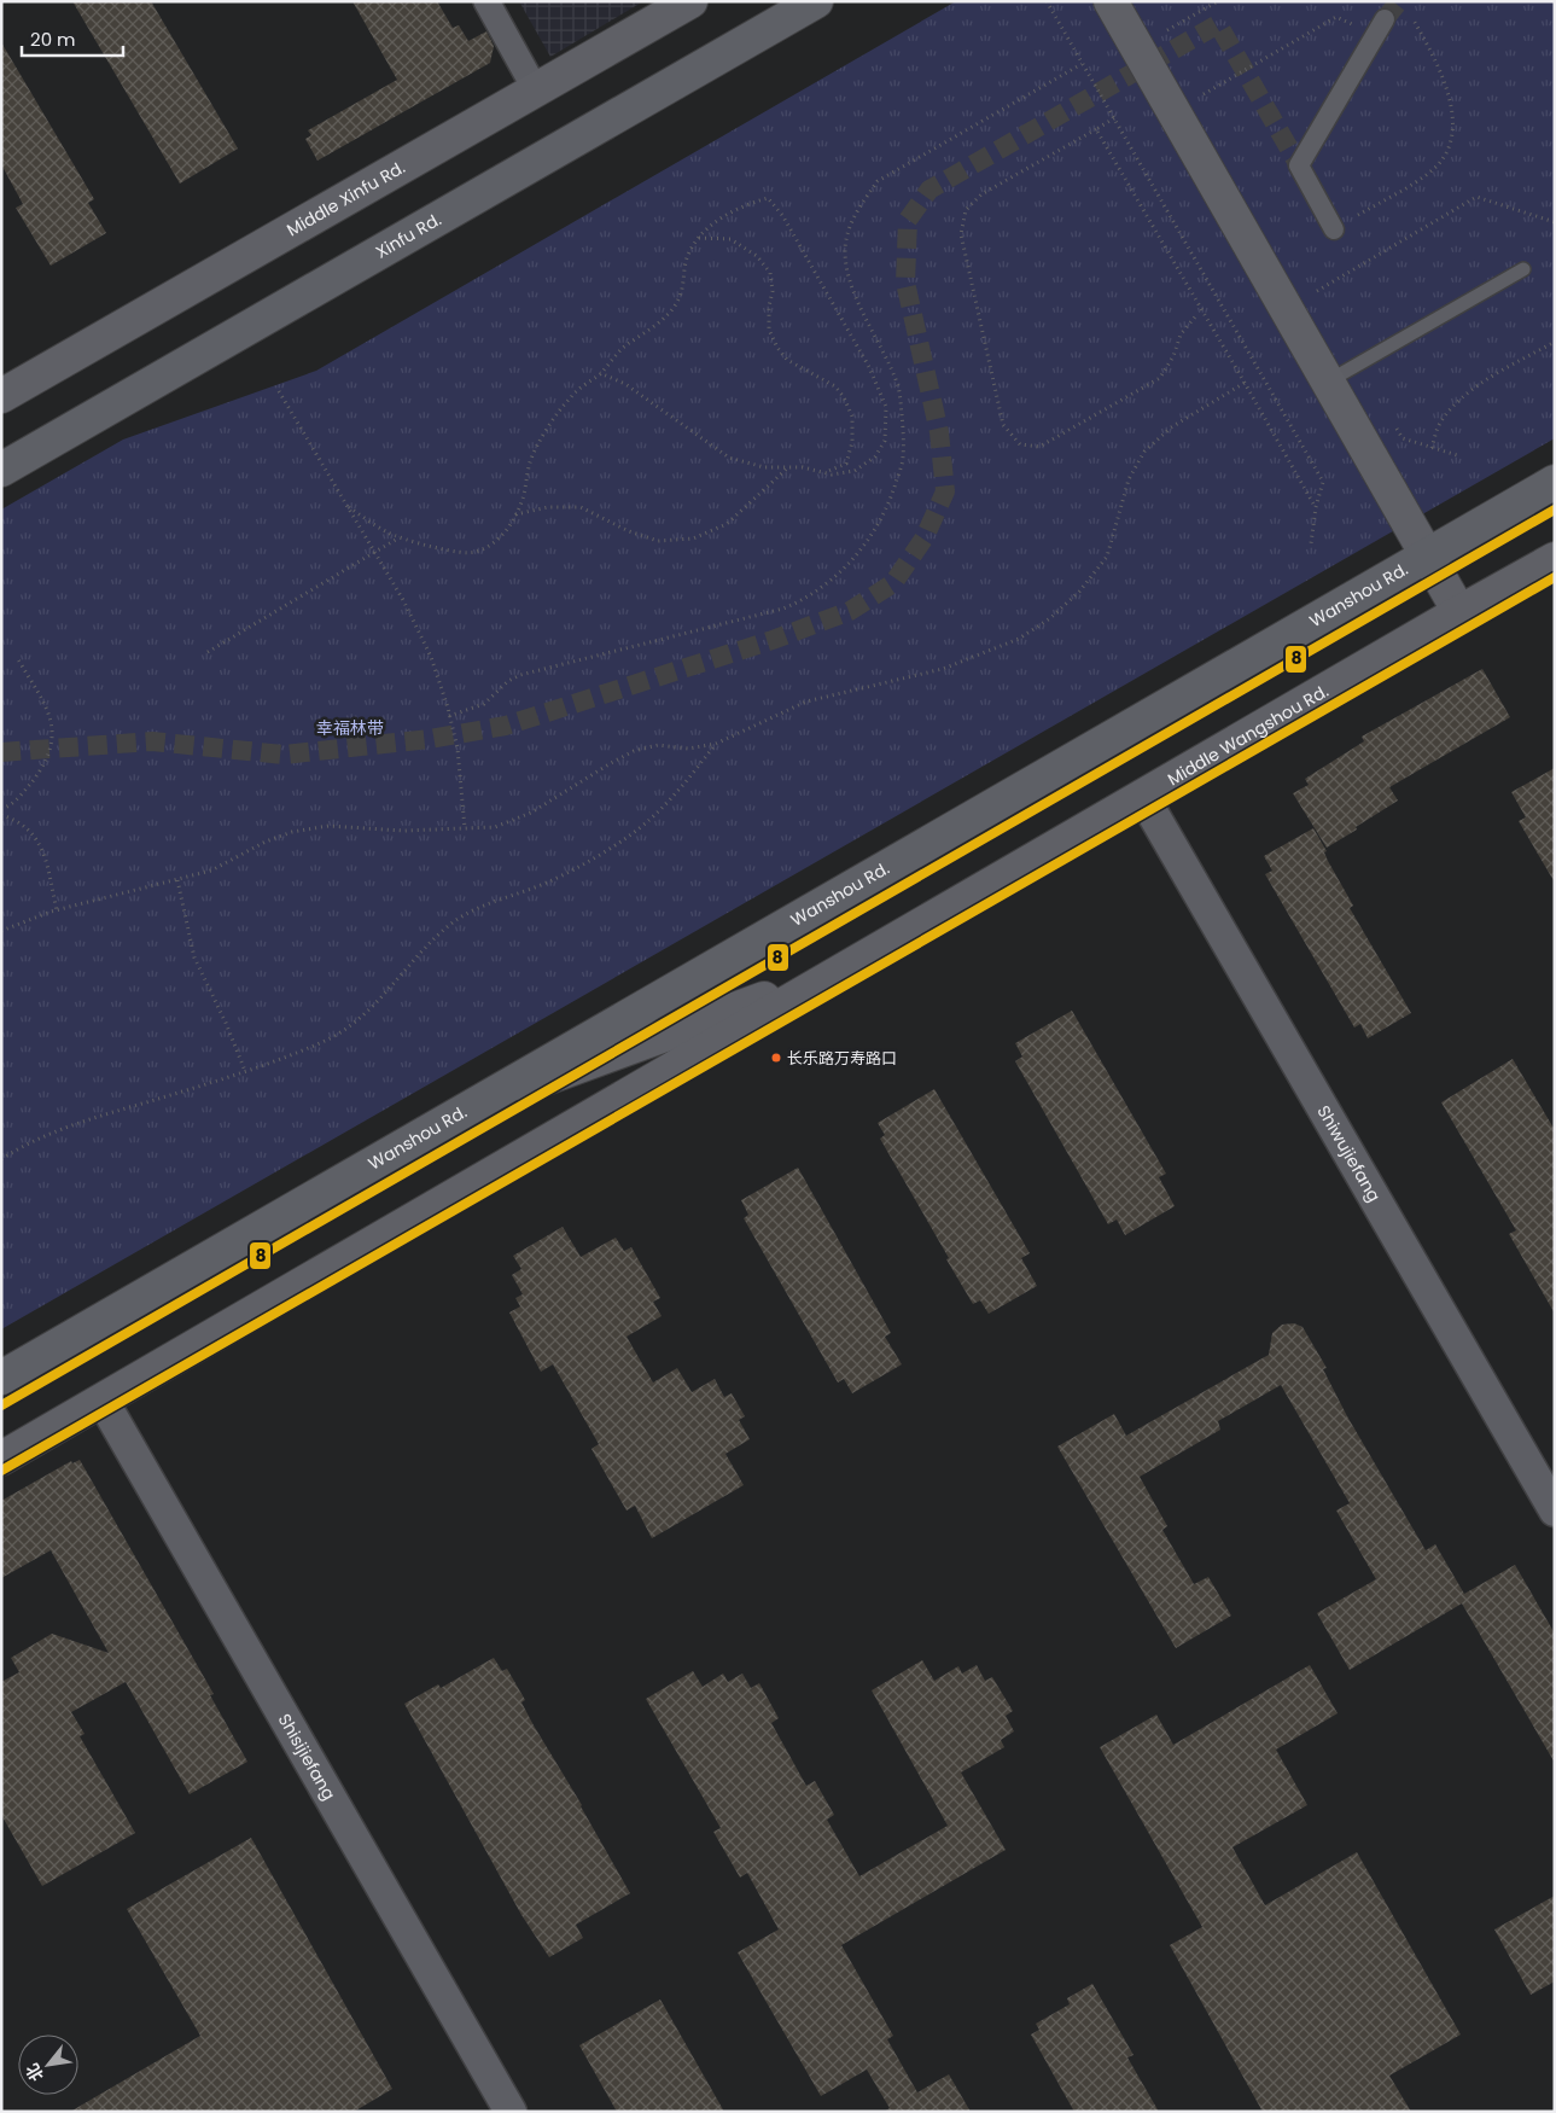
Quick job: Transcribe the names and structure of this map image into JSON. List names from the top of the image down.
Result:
{
  "streets": {
    "main road": [
      "Middle Xinfu Rd.",
      "Xinfu Rd.",
      "Wanshou Rd.",
      "Middle Wangshou Rd."
    ],
    "street": ["Shiwujiefang", "Shisijiefang"]
  },
  "crossings": [
    ["Middle Wangshou Rd.", "Shiwujiefang"],
    ["Middle Wangshou Rd.", "Shisijiefang"]
  ],
  "parks": ["幸福林带"],
  "places": ["长乐路万寿路口"],
  "lines": ["transit line 8"],
  "scale_bar": "20 m",
  "north": "bottom left"
}
